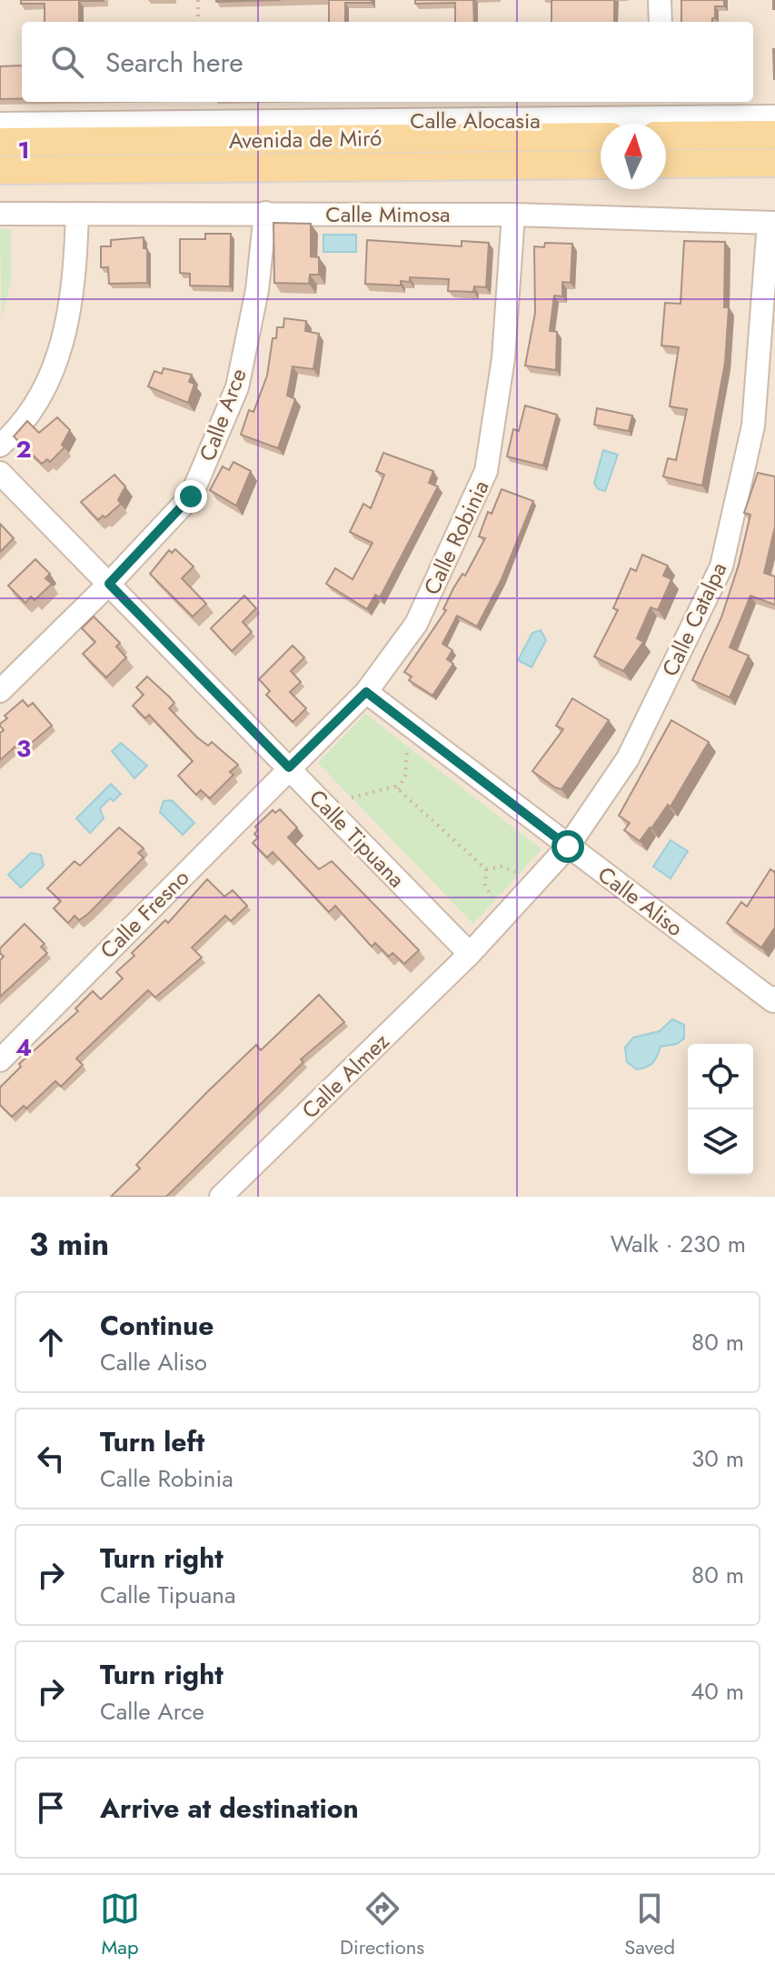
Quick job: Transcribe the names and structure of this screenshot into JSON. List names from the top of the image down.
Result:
{
  "streets": {
    "main road": ["Avenida de Miró"],
    "street": [
      "Calle Alocasia",
      "Calle Mimosa",
      "Calle Arce",
      "Calle Robinia",
      "Calle Catalpa",
      "Calle Tipuana",
      "Calle Aliso",
      "Calle Fresno",
      "Calle Almez"
    ]
  },
  "crossings": [
    ["Calle Mimosa", "Calle Arce"],
    ["Calle Mimosa", "Calle Robinia"],
    ["Calle Mimosa", "Calle Catalpa"],
    ["Calle Arce", "Calle Tipuana"],
    ["Calle Robinia", "Calle Tipuana"],
    ["Calle Robinia", "Calle Aliso"],
    ["Calle Robinia", "Calle Fresno"],
    ["Calle Catalpa", "Calle Tipuana"],
    ["Calle Catalpa", "Calle Aliso"],
    ["Calle Catalpa", "Calle Almez"],
    ["Calle Tipuana", "Calle Fresno"],
    ["Calle Tipuana", "Calle Almez"]
  ],
  "north": "top",
  "page": {
    "search": "Search here",
    "heading": ["3 min", "Walk · 230 m"],
    "list": [
      ["Continue", "Calle Aliso", "80 m"],
      ["Turn left", "Calle Robinia", "30 m"],
      ["Turn right", "Calle Tipuana", "80 m"],
      ["Turn right", "Calle Arce", "40 m"],
      "Arrive at destination"
    ],
    "nav": ["Map", "Directions", "Saved"]
  },
  "grid": {
    "rows": [
      "1",
      "2",
      "3",
      "4"
    ]
  }
}
